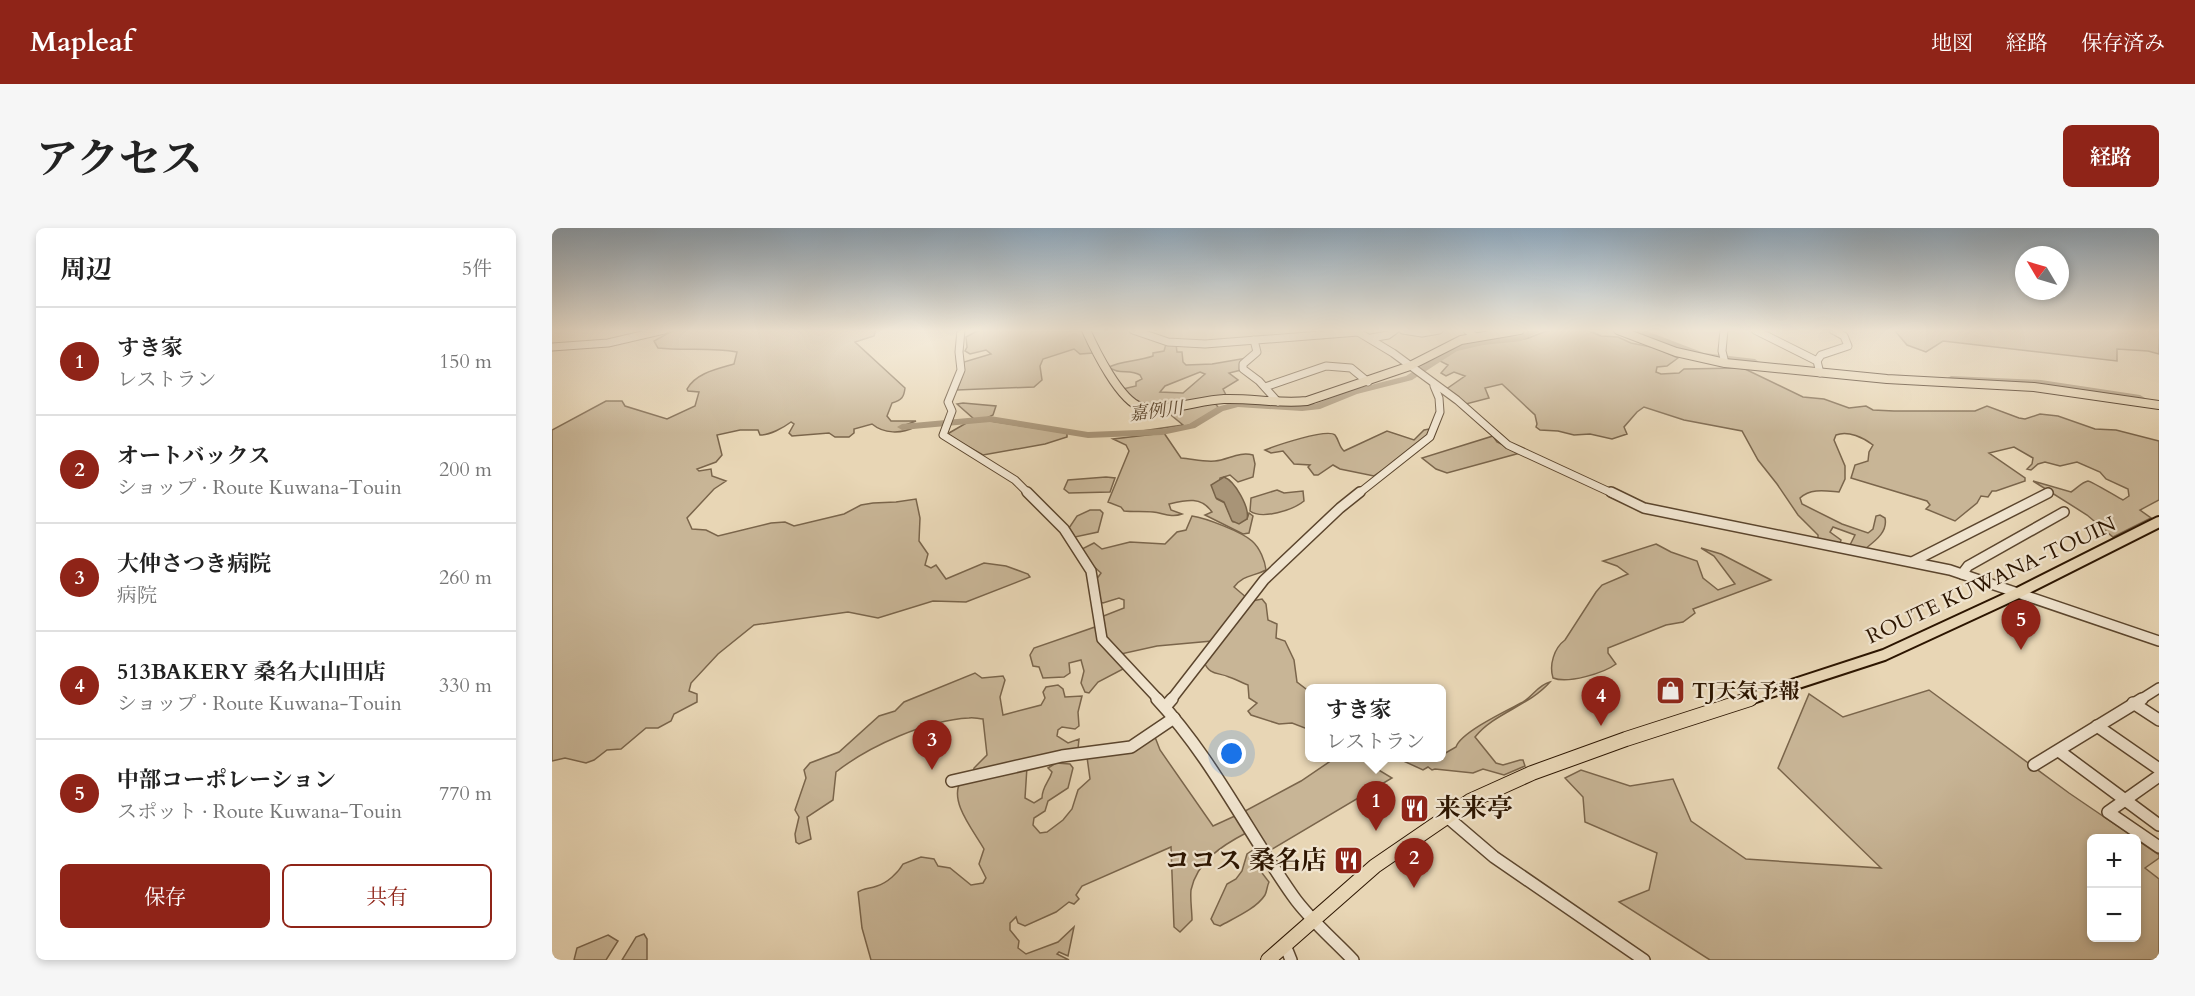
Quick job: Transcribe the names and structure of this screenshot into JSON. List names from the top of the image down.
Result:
{
  "streets": {
    "main road": ["ROUTE KUWANA-TOUIN"]
  },
  "water": ["嘉例川"],
  "places": {
    "shop": ["TJ天気予報"],
    "restaurant": ["来来亭", "ココス 桑名店"]
  },
  "north": "top left",
  "page": {
    "header": "Mapleaf",
    "nav": ["地図", "経路", "保存済み"],
    "title": "アクセス",
    "buttons": [
      "経路",
      ["保存", "共有"]
    ],
    "heading": ["周辺", "5件"],
    "list": [
      {
        "mark": "1",
        "name": "すき家",
        "note": "レストラン",
        "value": "150 m"
      },
      {
        "mark": "2",
        "name": "オートバックス",
        "note": "ショップ · Route Kuwana-Touin",
        "value": "200 m"
      },
      {
        "mark": "3",
        "name": "大仲さつき病院",
        "note": "病院",
        "value": "260 m"
      },
      {
        "mark": "4",
        "name": "513BAKERY 桑名大山田店",
        "note": "ショップ · Route Kuwana-Touin",
        "value": "330 m"
      },
      {
        "mark": "5",
        "name": "中部コーポレーション",
        "note": "スポット · Route Kuwana-Touin",
        "value": "770 m"
      }
    ],
    "pins": [
      "5",
      "4",
      "3",
      "1",
      "2"
    ],
    "popup": ["すき家", "レストラン"],
    "map_buttons": ["+", "−"]
  }
}
